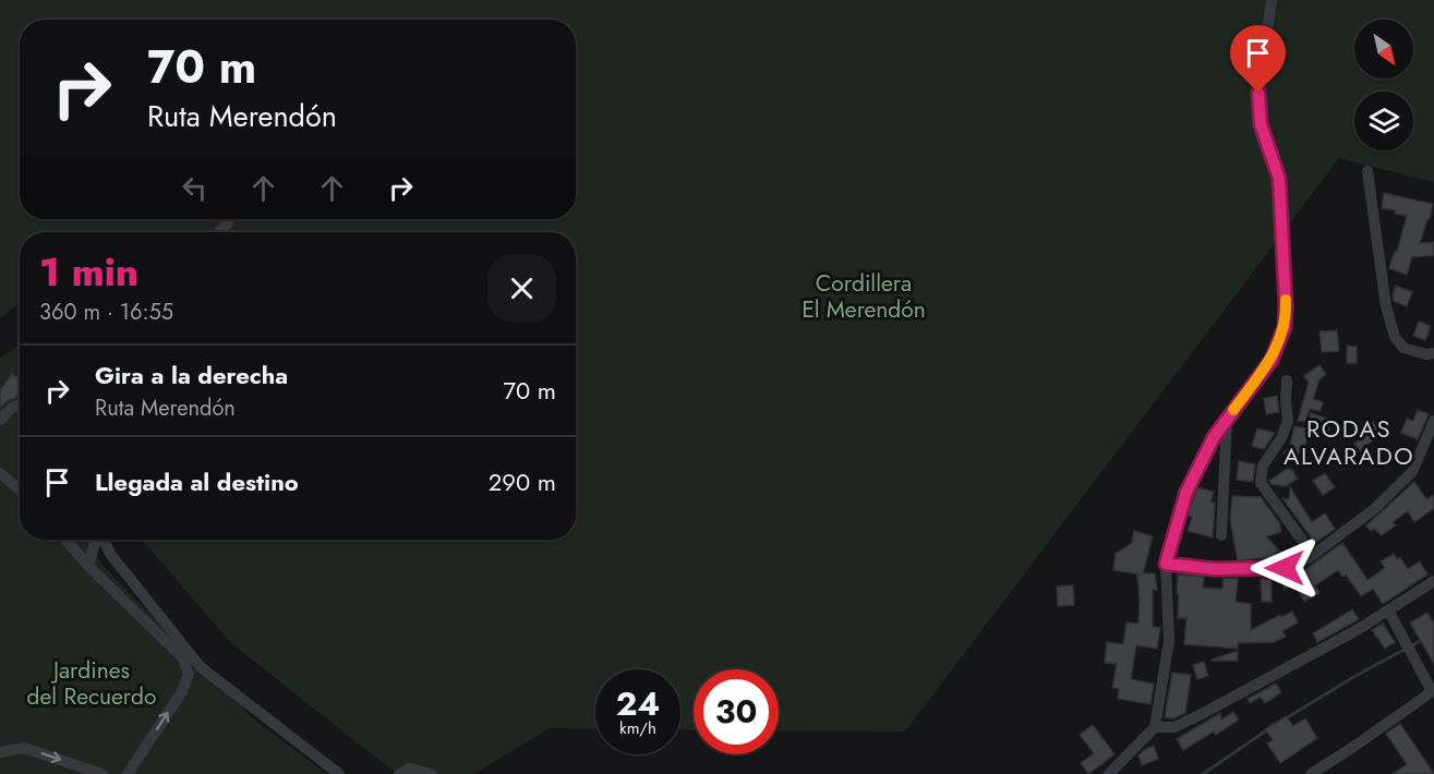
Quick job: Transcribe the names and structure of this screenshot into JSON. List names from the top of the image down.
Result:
{
  "districts": ["RODAS ALVARADO"],
  "parks": ["Cordillera El Merendón", "Jardines del Recuerdo"],
  "north": "bottom right",
  "page": {
    "turn": ["70 m", "Ruta Merendón"],
    "heading": ["1 min", "360 m · 16:55"],
    "list": [
      {
        "name": "Gira a la derecha",
        "note": "Ruta Merendón",
        "value": "70 m"
      },
      {
        "name": "Llegada al destino",
        "value": "290 m"
      }
    ],
    "speed": "24 km/h",
    "limit": "30"
  }
}
